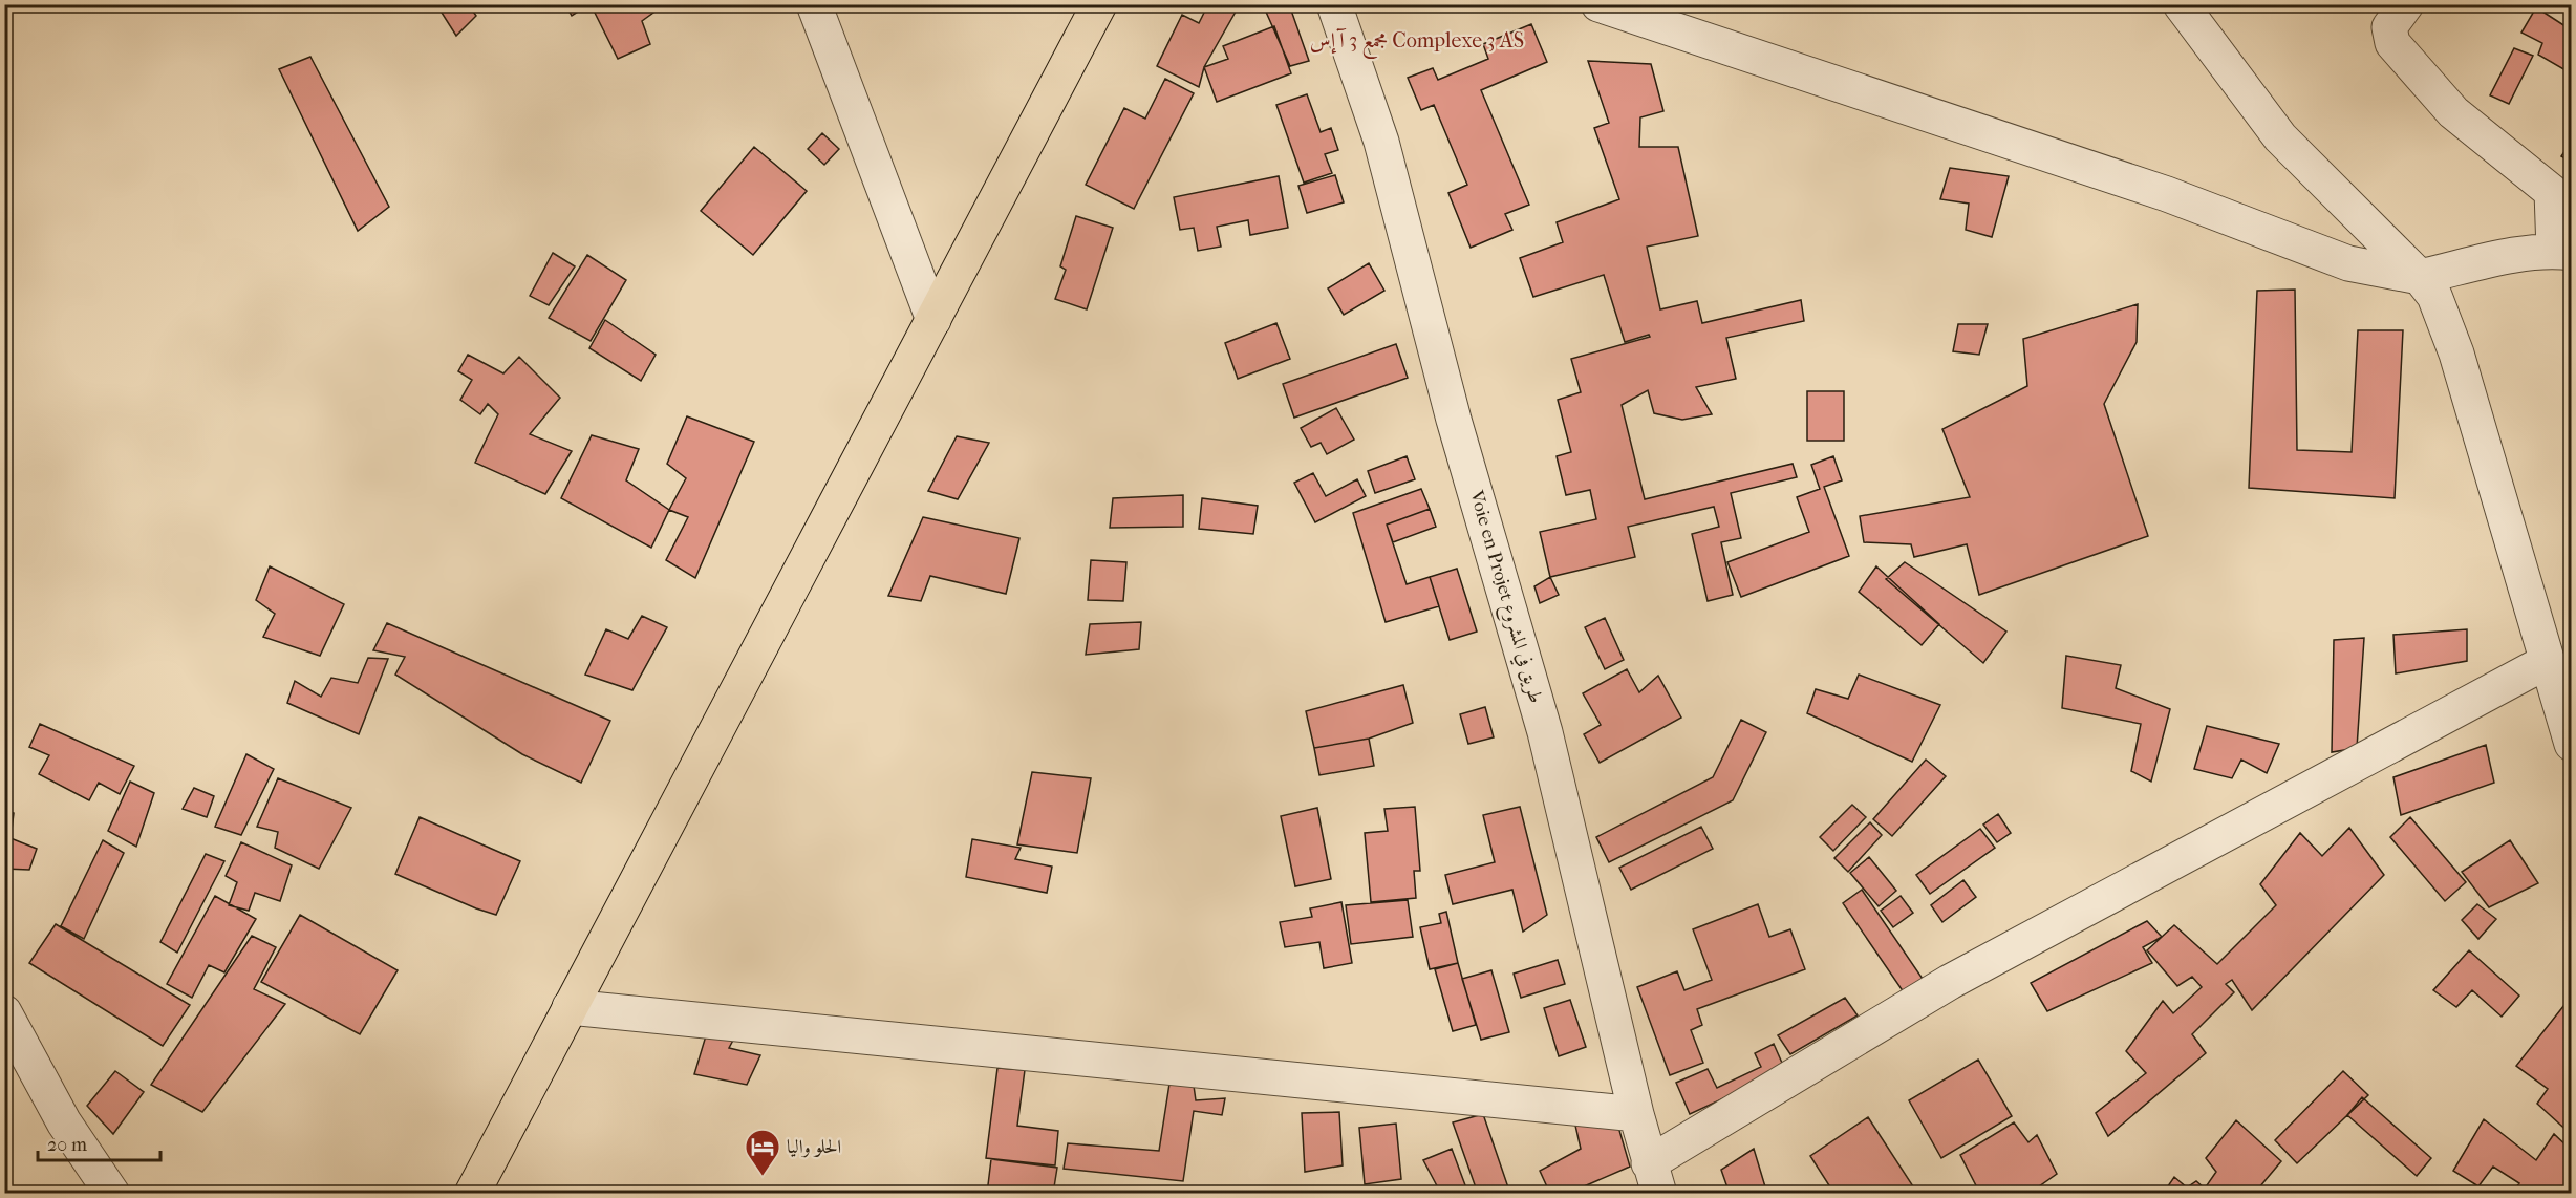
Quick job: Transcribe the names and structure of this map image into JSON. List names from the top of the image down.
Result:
{
  "streets": {
    "street": ["Voie en Projet طريق في المشروع"]
  },
  "districts": ["مجمع 3 آ إس Complexe 3 AS"],
  "places": {
    "hotel": ["الحلو واليا"]
  },
  "scale_bar": "20 m"
}
